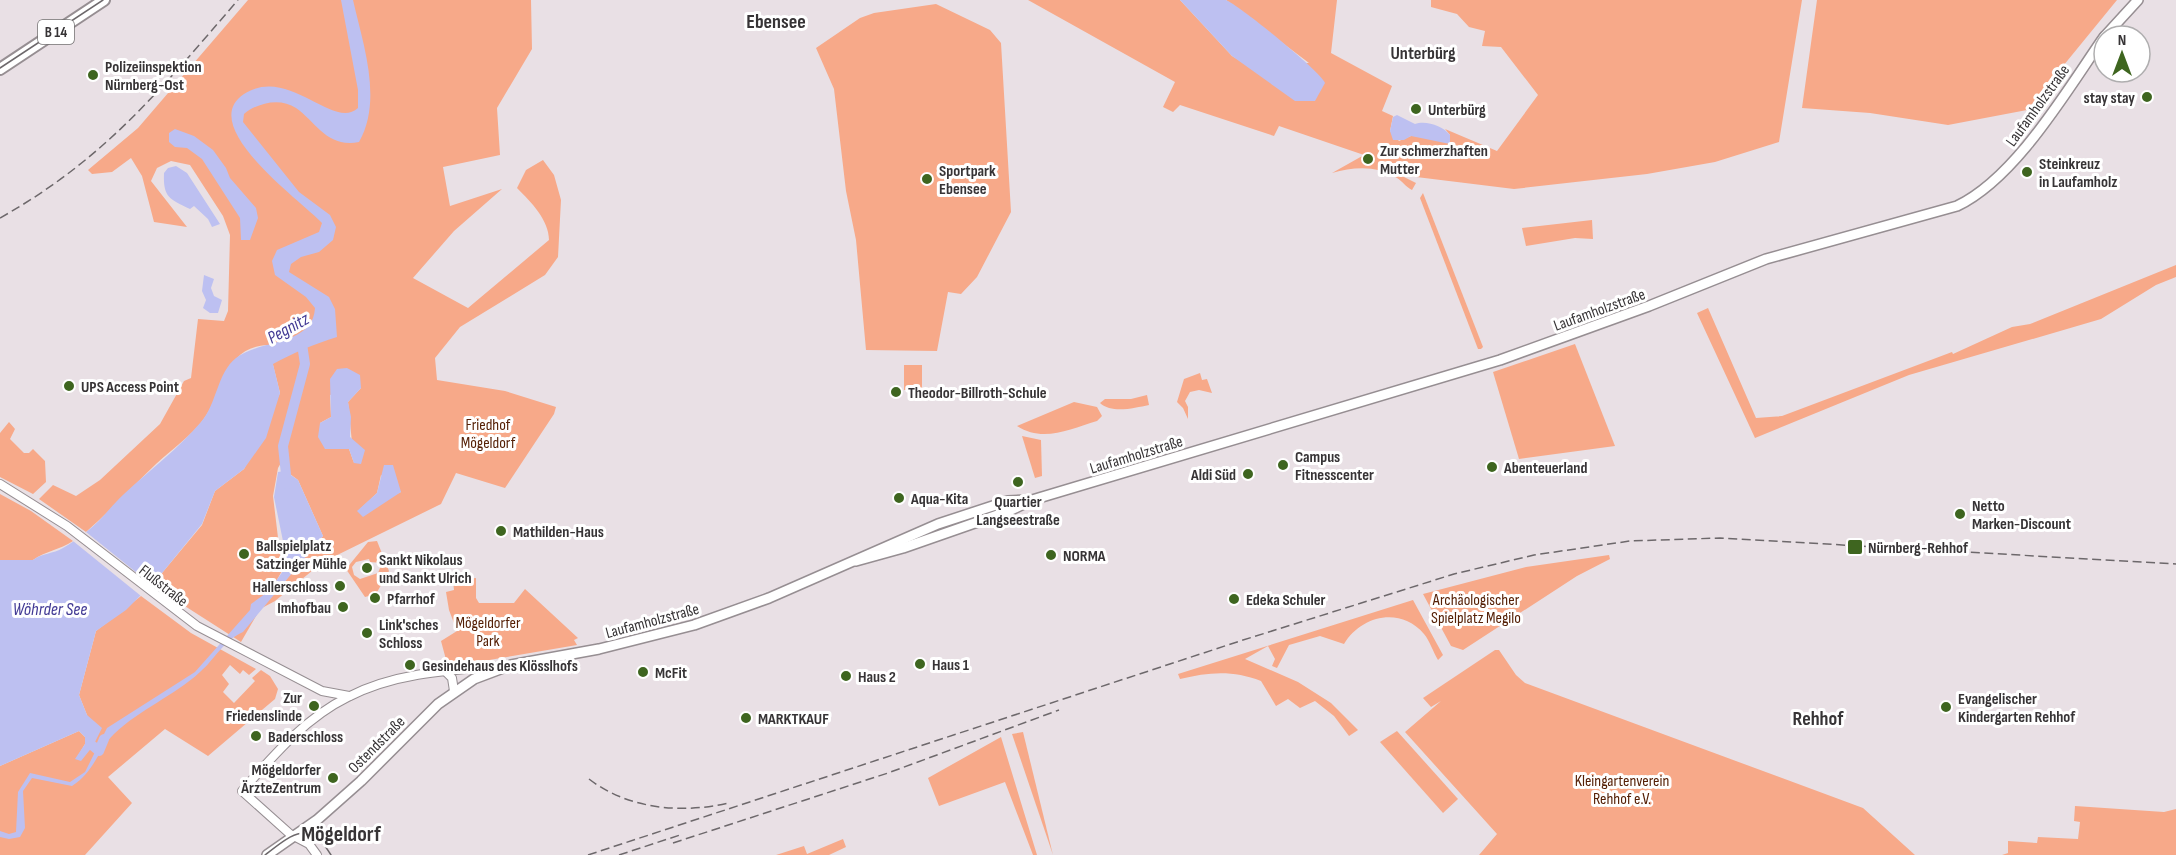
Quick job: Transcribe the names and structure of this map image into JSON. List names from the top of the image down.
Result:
{
  "streets": {
    "main road": ["B 14", "Laufamholzstraße", "Ostendstraße"],
    "street": ["Flußstraße"]
  },
  "crossings": [
    ["Laufamholzstraße", "Flußstraße"],
    ["Laufamholzstraße", "Ostendstraße"]
  ],
  "districts": [
    "Ebensee",
    "Unterbürg",
    "Rehhof",
    "Mögeldorf"
  ],
  "water": ["Pegnitz", "Wöhrder See"],
  "parks": [
    "Friedhof Mögeldorf",
    "Archäologischer Spielplatz Megilo",
    "Mögeldorfer Park",
    "Kleingartenverein Rehhof e.V."
  ],
  "places": {
    "other": [
      "Polizeiinspektion Nürnberg-Ost",
      "stay stay",
      "Unterbürg",
      "Zur schmerzhaften Mutter",
      "Steinkreuz in Laufamholz",
      "Sportpark Ebensee",
      "UPS Access Point",
      "Theodor-Billroth-Schule",
      "Campus Fitnesscenter",
      "Abenteuerland",
      "Aldi Süd",
      "Quartier Langseestraße",
      "Aqua-Kita",
      "Netto Marken-Discount",
      "Mathilden-Haus",
      "Ballspielplatz Satzinger Mühle",
      "NORMA",
      "Sankt Nikolaus und Sankt Ulrich",
      "Hallerschloss",
      "Pfarrhof",
      "Edeka Schuler",
      "Imhofbau",
      "Link'sches Schloss",
      "Haus 1",
      "Gesindehaus des Klösslhofs",
      "McFit",
      "Haus 2",
      "Zur Friedenslinde",
      "Evangelischer Kindergarten Rehhof",
      "MARKTKAUF",
      "Baderschloss",
      "Mögeldorfer ÄrzteZentrum"
    ],
    "transit": ["Nürnberg-Rehhof"]
  },
  "north": "top"
}
